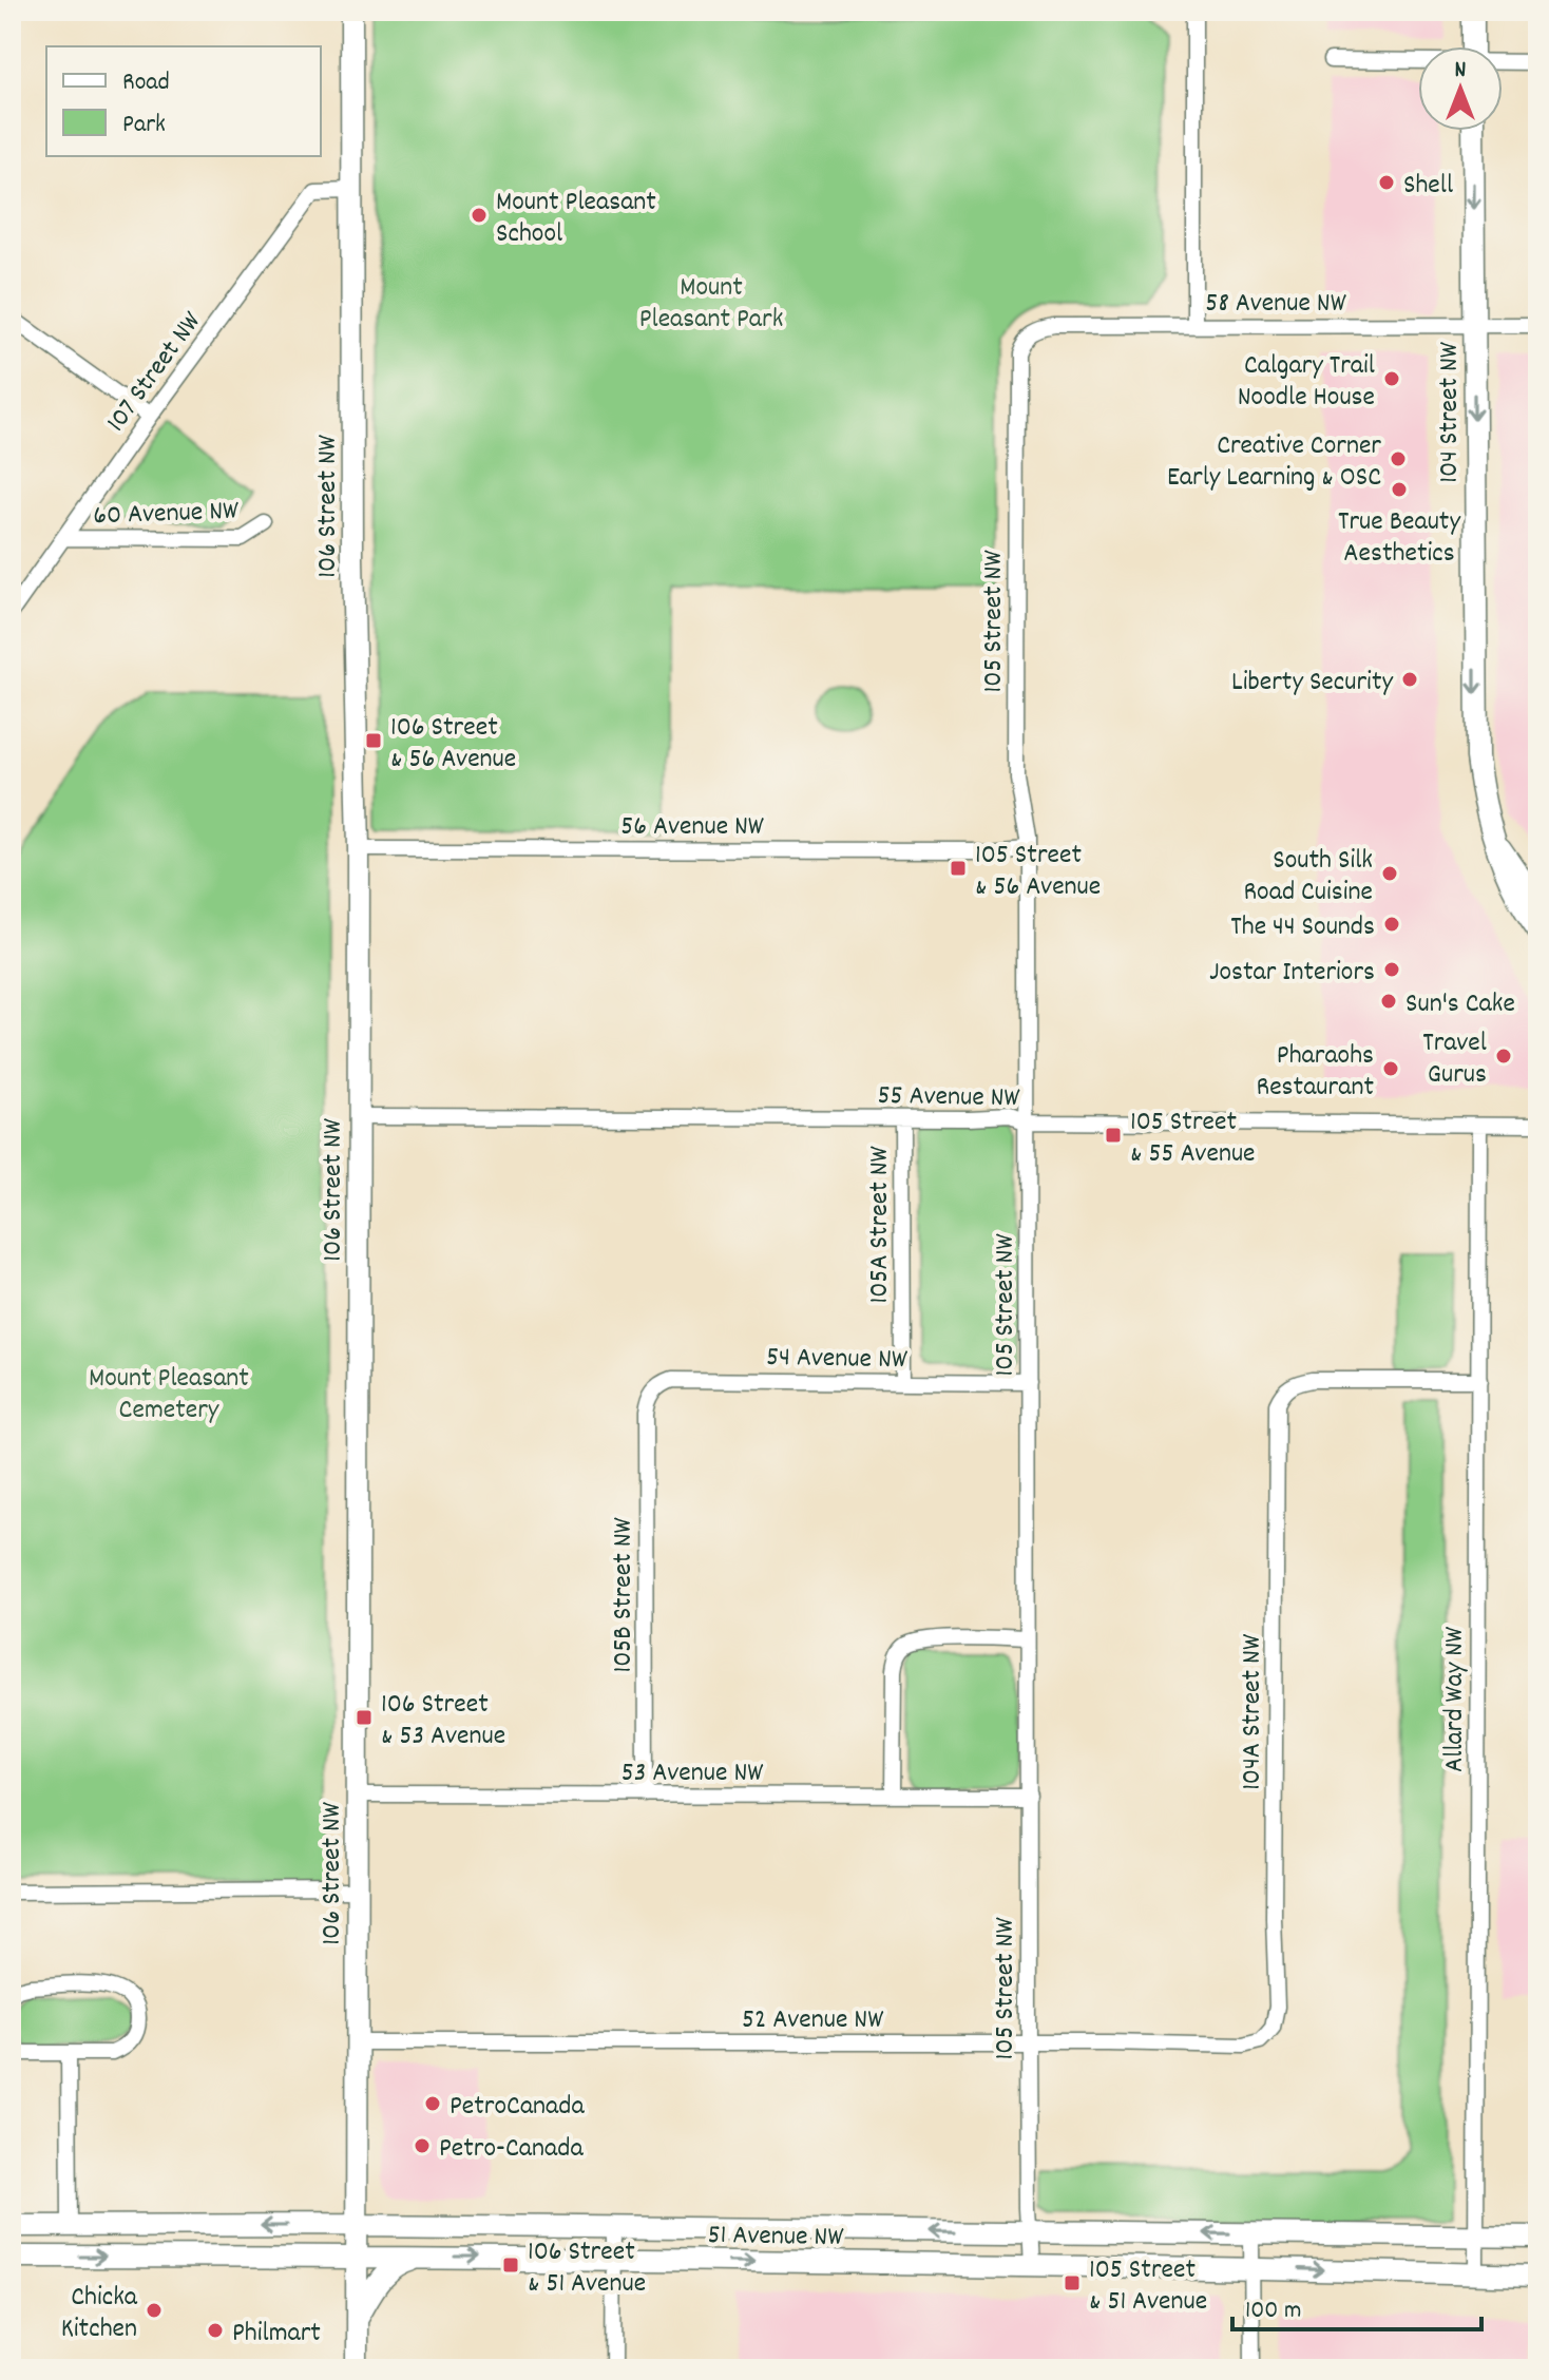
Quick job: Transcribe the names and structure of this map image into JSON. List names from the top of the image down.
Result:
{
  "streets": {
    "main road": ["104 Street NW", "106 Street NW", "51 Avenue NW"],
    "street": [
      "58 Avenue NW",
      "107 Street NW",
      "60 Avenue NW",
      "105 Street NW",
      "56 Avenue NW",
      "55 Avenue NW",
      "105A Street NW",
      "54 Avenue NW",
      "105B Street NW",
      "Allard Way NW",
      "104A Street NW",
      "53 Avenue NW",
      "52 Avenue NW"
    ]
  },
  "crossings": [
    ["58 Avenue NW", "104 Street NW"],
    ["58 Avenue NW", "105 Street NW"],
    ["107 Street NW", "106 Street NW"],
    ["107 Street NW", "60 Avenue NW"],
    ["106 Street NW", "56 Avenue NW"],
    ["106 Street NW", "55 Avenue NW"],
    ["106 Street NW", "53 Avenue NW"],
    ["106 Street NW", "52 Avenue NW"],
    ["106 Street NW", "51 Avenue NW"],
    ["105 Street NW", "56 Avenue NW"],
    ["105 Street NW", "55 Avenue NW"],
    ["105 Street NW", "54 Avenue NW"],
    ["105 Street NW", "53 Avenue NW"],
    ["105 Street NW", "52 Avenue NW"],
    ["105 Street NW", "51 Avenue NW"],
    ["55 Avenue NW", "105A Street NW"],
    ["55 Avenue NW", "Allard Way NW"],
    ["105A Street NW", "54 Avenue NW"],
    ["54 Avenue NW", "105B Street NW"],
    ["105B Street NW", "53 Avenue NW"],
    ["Allard Way NW", "104A Street NW"],
    ["Allard Way NW", "51 Avenue NW"],
    ["104A Street NW", "52 Avenue NW"]
  ],
  "one_way": ["104 Street NW"],
  "parks": ["Mount Pleasant Park", "Mount Pleasant Cemetery"],
  "places": {
    "other": [
      "Shell",
      "Mount Pleasant School",
      "Calgary Trail Noodle House",
      "Creative Corner Early Learning & OSC",
      "True Beauty Aesthetics",
      "Liberty Security",
      "South Silk Road Cuisine",
      "The 44 Sounds",
      "Jostar Interiors",
      "Sun's Cake",
      "Travel Gurus",
      "Pharaohs Restaurant",
      "PetroCanada",
      "Petro-Canada",
      "Chicka Kitchen",
      "Philmart"
    ],
    "transit": [
      "106 Street & 56 Avenue",
      "105 Street & 56 Avenue",
      "105 Street & 55 Avenue",
      "106 Street & 53 Avenue",
      "106 Street & 51 Avenue",
      "105 Street & 51 Avenue"
    ]
  },
  "legend": ["Road", "Park"],
  "scale_bar": "100 m",
  "north": "top"
}
